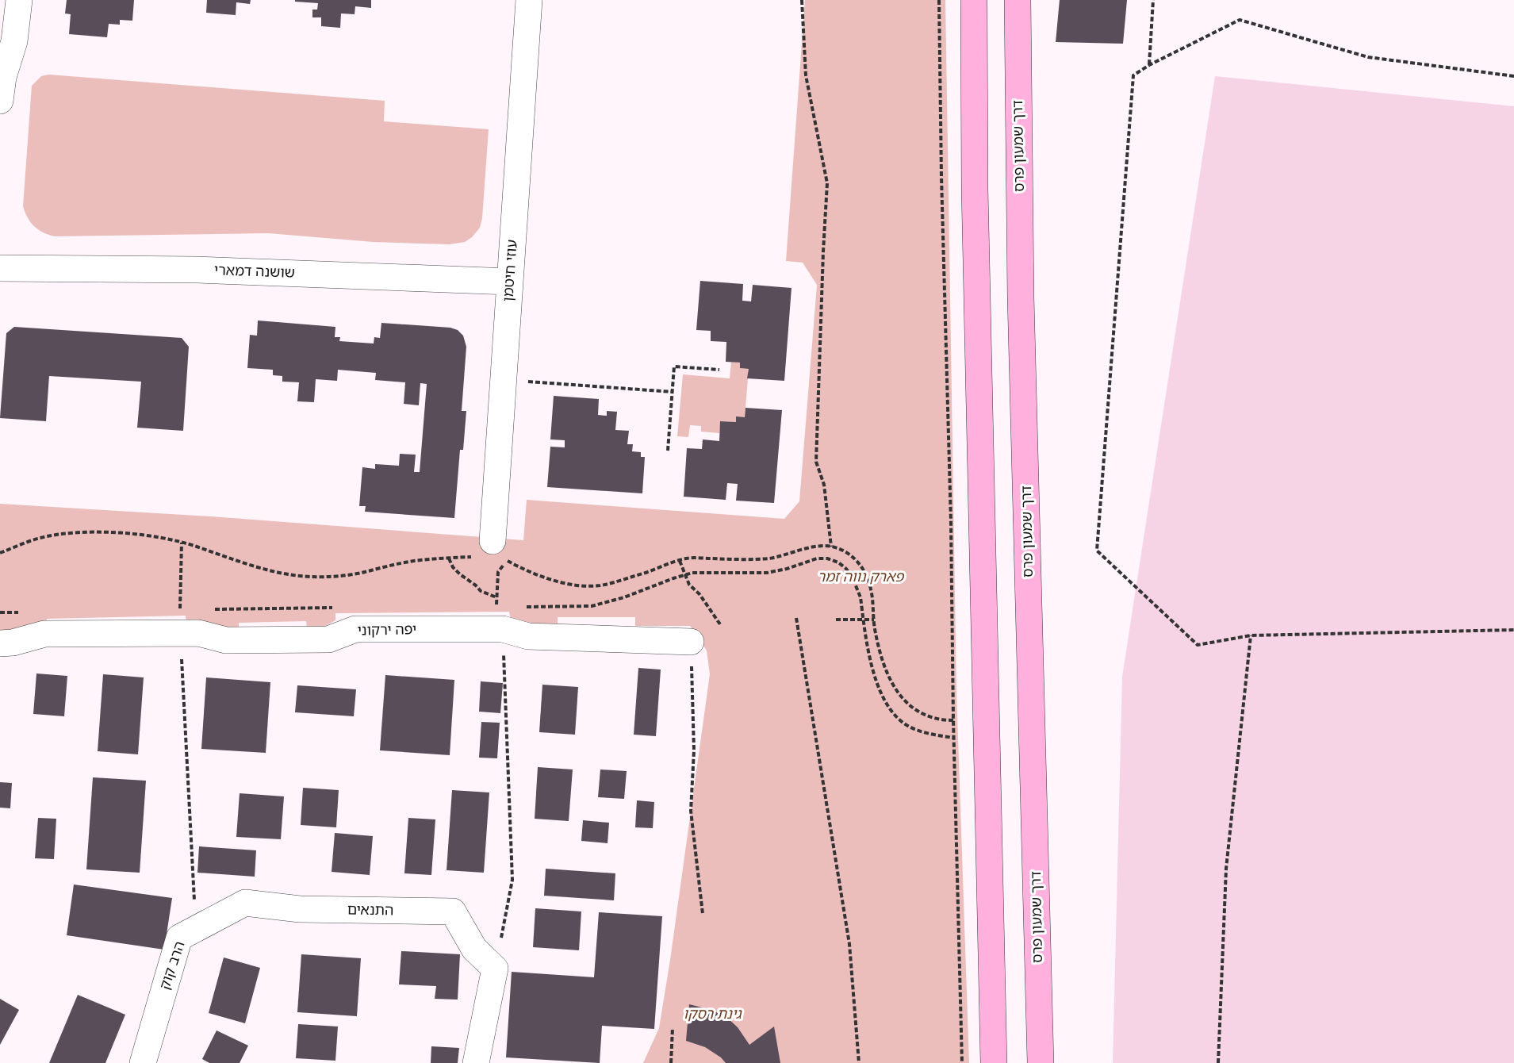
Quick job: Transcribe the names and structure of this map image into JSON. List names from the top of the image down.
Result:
{
  "streets": {
    "street": [
      "דרך שמעון פרס",
      "עוזי חיטמן",
      "שושנה דמארי",
      "יפה ירקוני",
      "התנאים",
      "הרב קוק"
    ]
  },
  "crossings": [
    ["עוזי חיטמן", "שושנה דמארי"],
    ["התנאים", "הרב קוק"]
  ],
  "parks": ["פארק נווה זמר", "גינת רסקו"]
}
